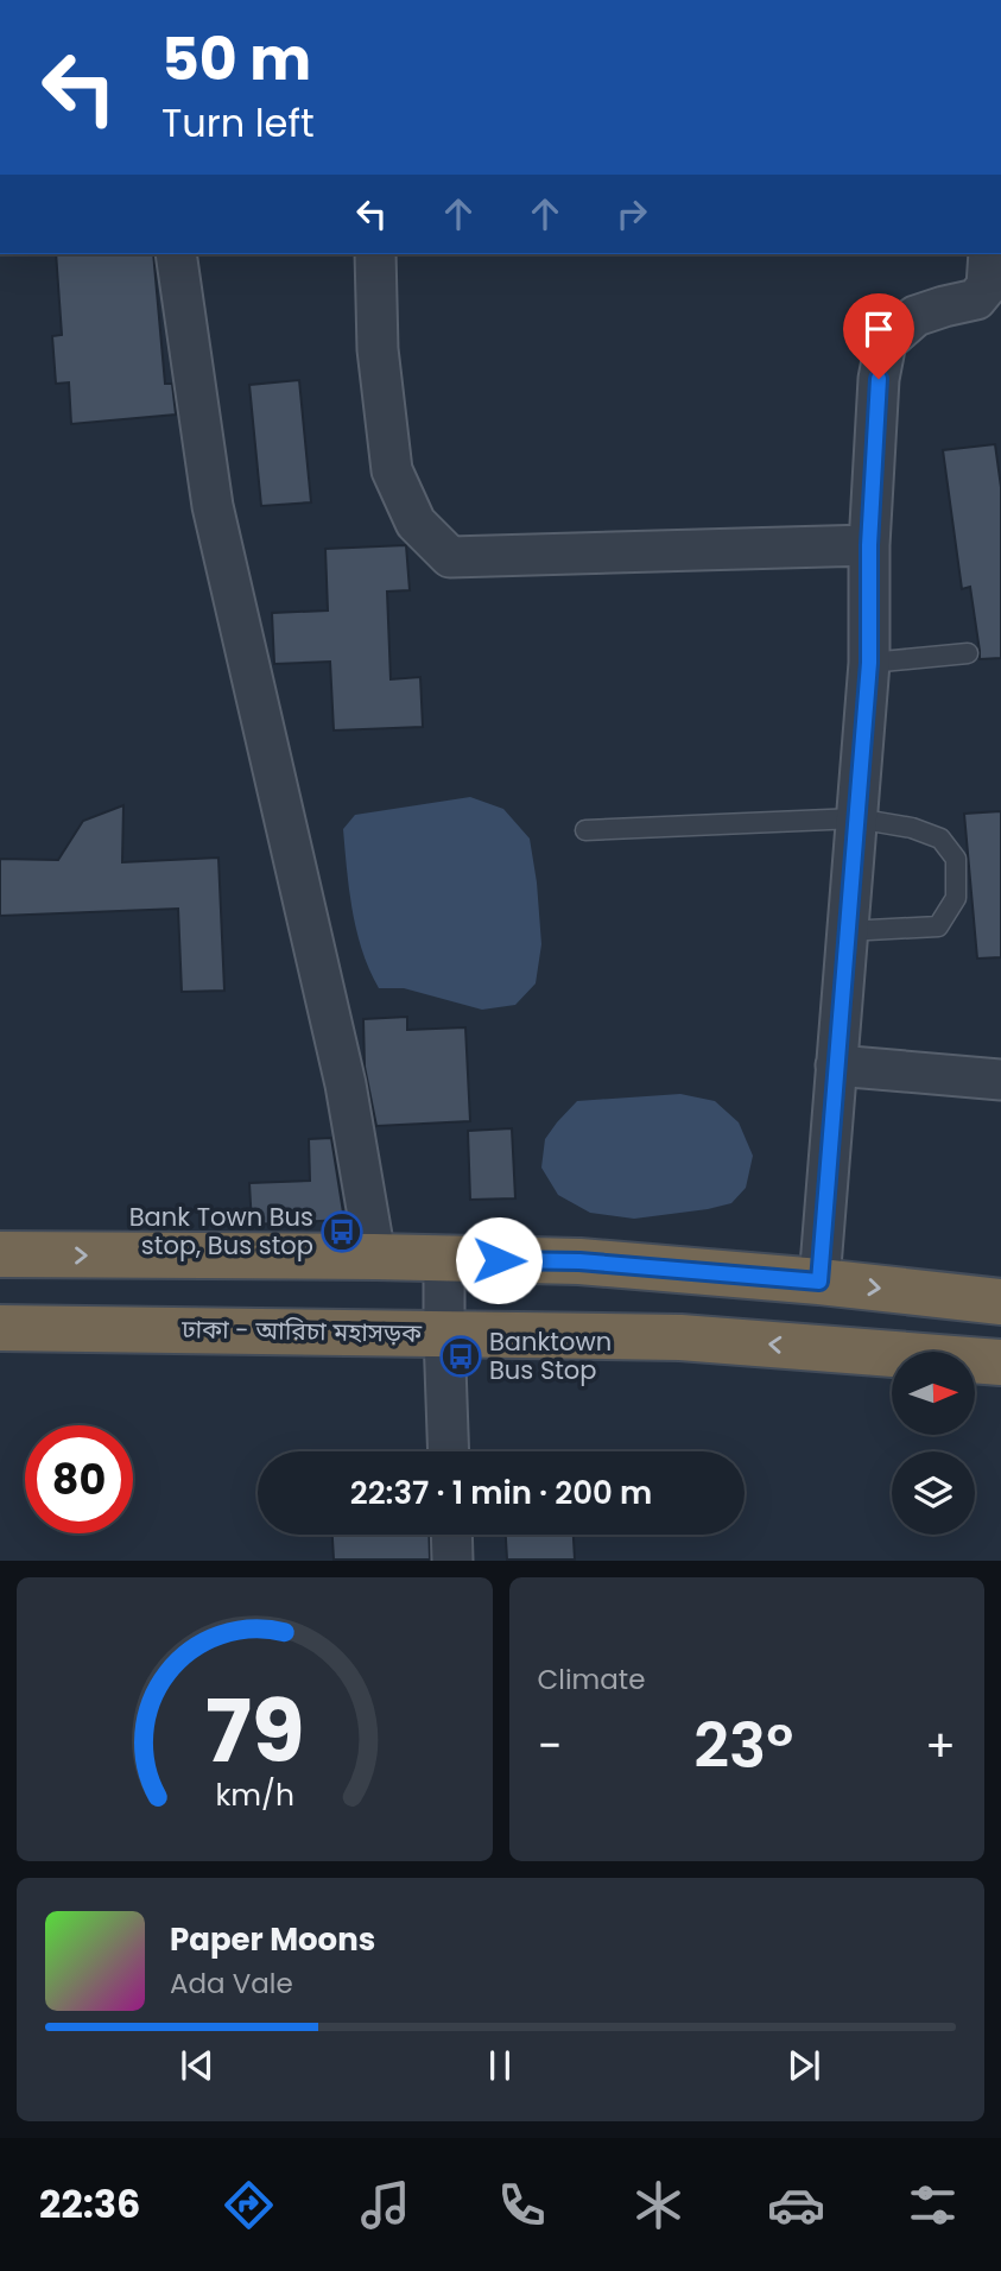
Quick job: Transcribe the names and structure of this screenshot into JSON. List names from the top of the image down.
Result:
{
  "streets": {
    "highway": ["ঢাকা - আরিচা মহাসড়ক"]
  },
  "places": {
    "bus stop": ["Bank Town Bus stop, Bus stop", "Banktown Bus Stop"]
  },
  "north": "right",
  "page": {
    "turn": ["50 m", "Turn left"],
    "limit": "80",
    "trip": "22:37 · 1 min · 200 m",
    "tile": "Climate",
    "heat": ["−", "23°", "+"],
    "song": ["Paper Moons", "Ada Vale"],
    "tabs": "22:36",
    "gauge": ["79", "km/h"]
  }
}
